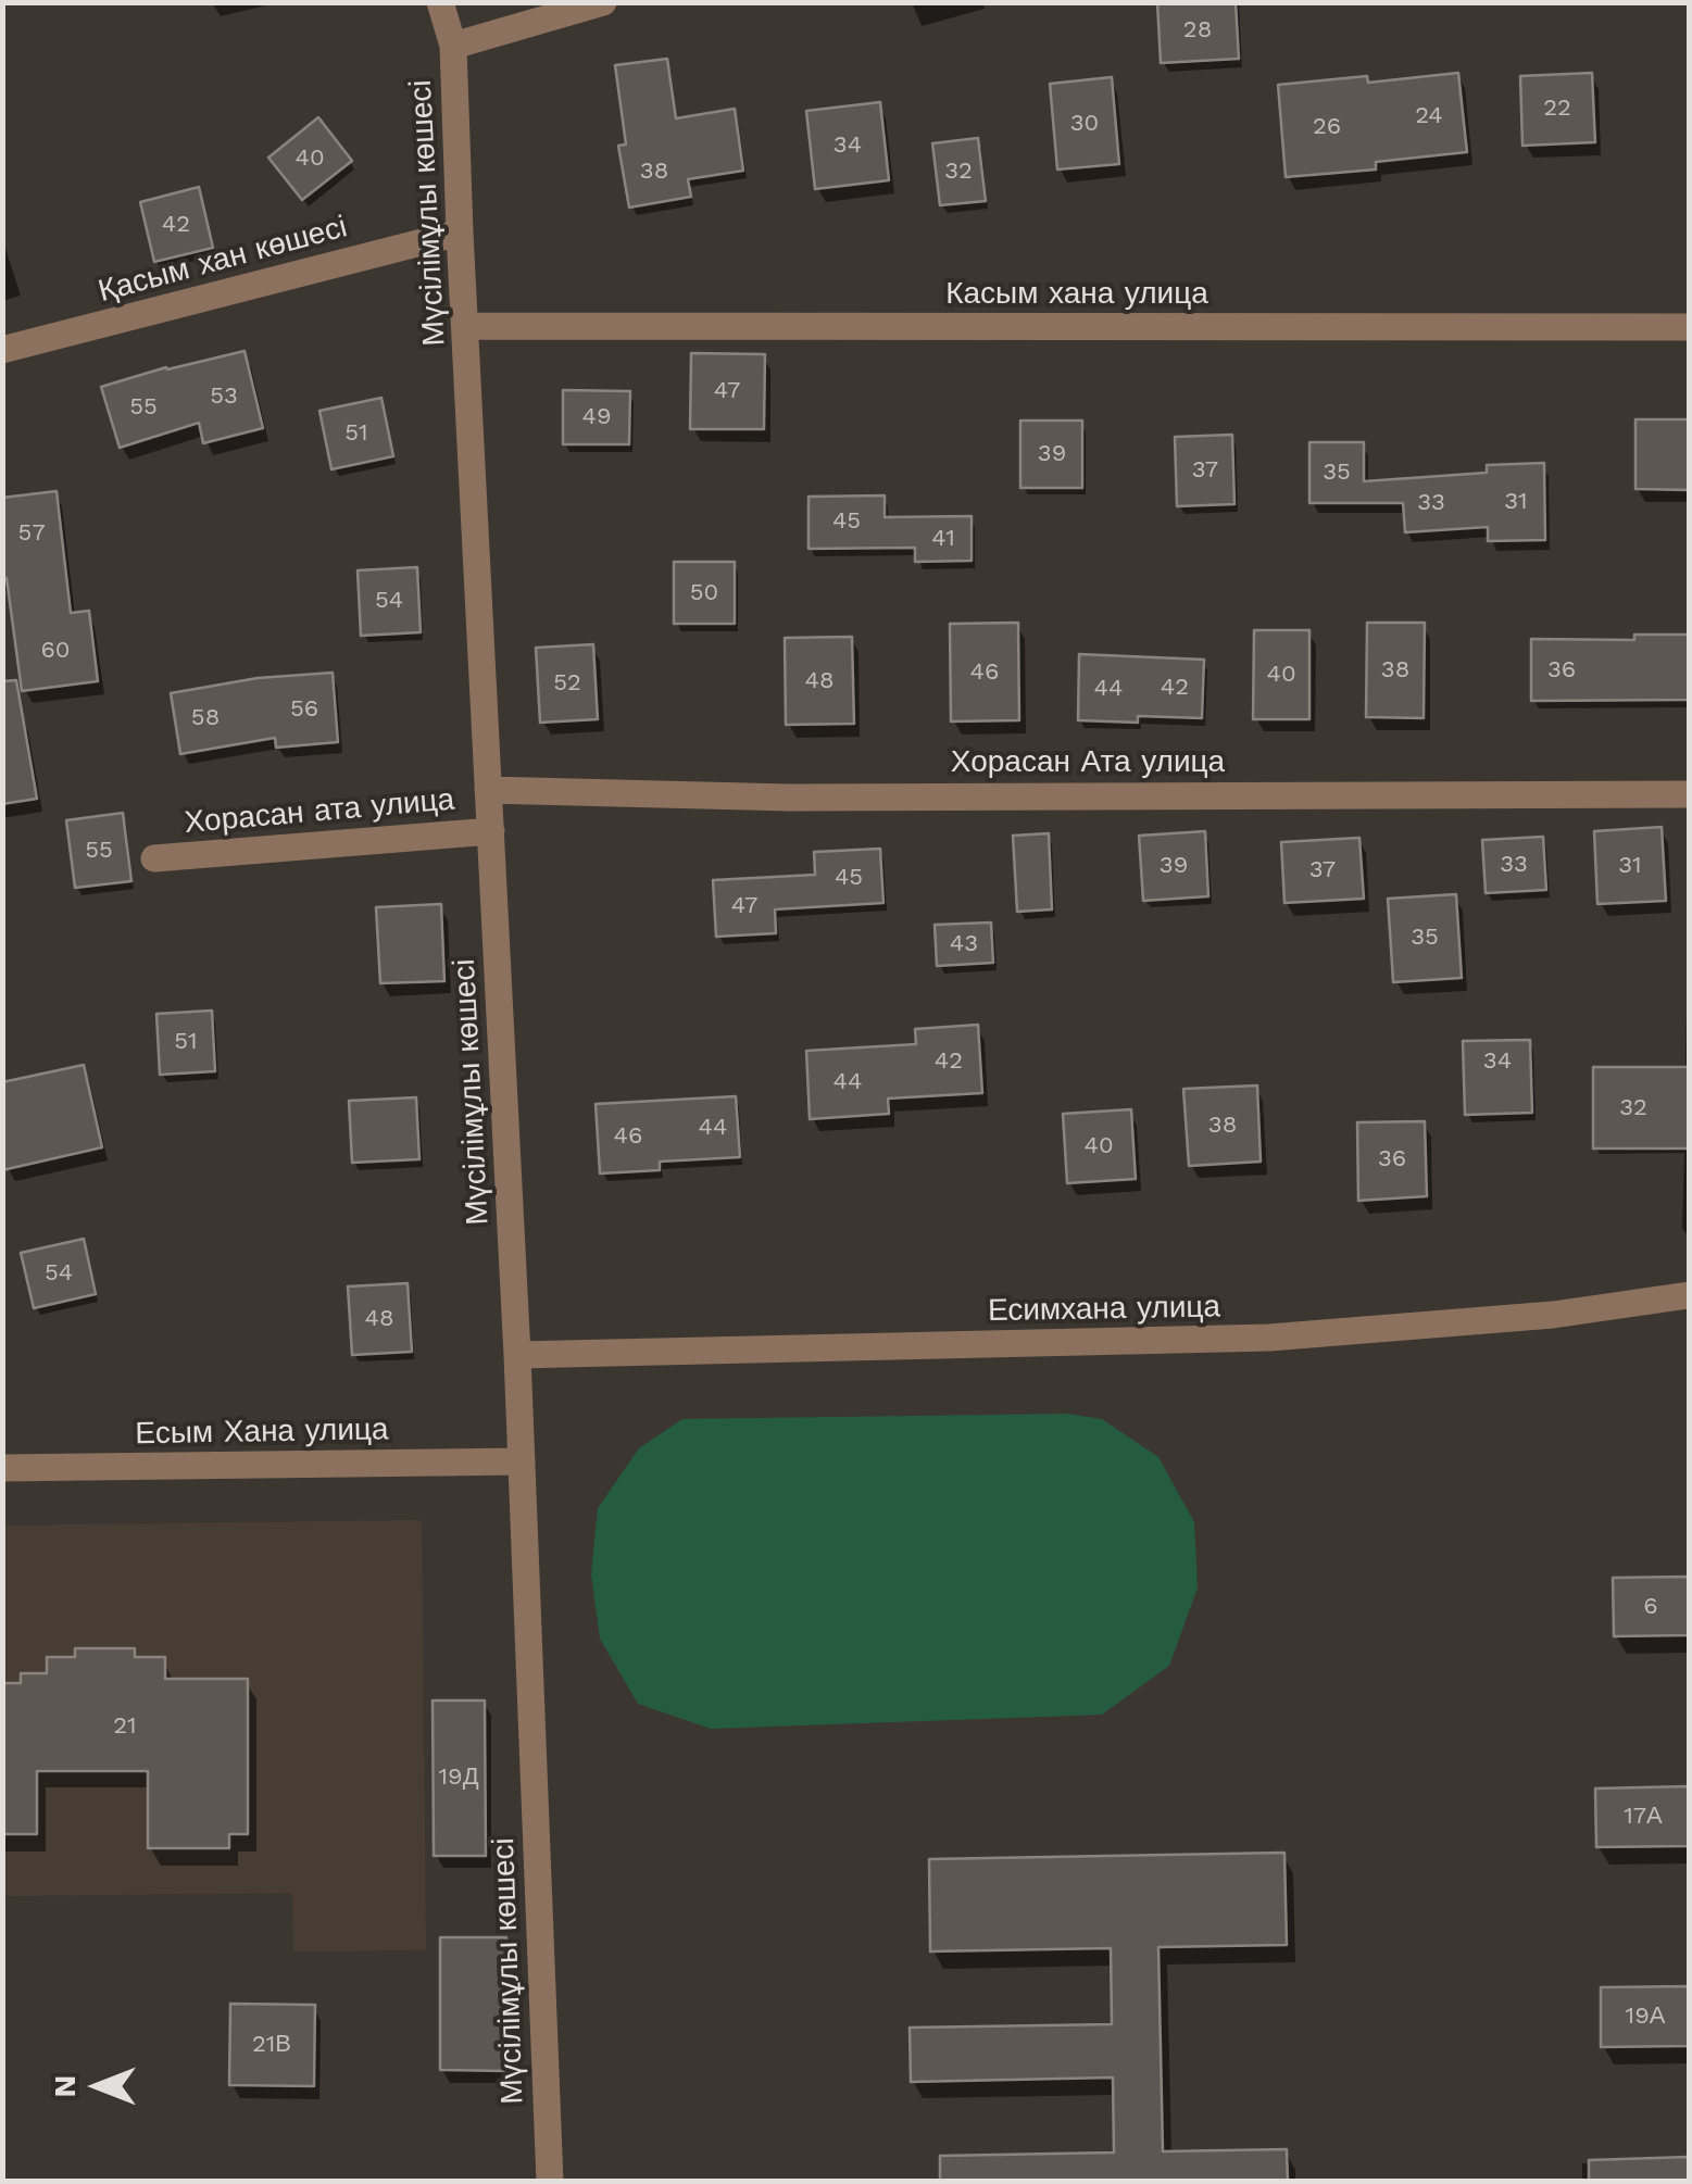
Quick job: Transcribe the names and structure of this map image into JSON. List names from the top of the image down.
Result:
{
  "streets": {
    "street": [
      "Мүсілімұлы көшесі",
      "Қасым хан көшесі",
      "Касым хана улица",
      "Хорасан Ата улица",
      "Хорасан ата улица",
      "Есимхана улица",
      "Есым Хана улица"
    ]
  },
  "crossings": [
    ["Мүсілімұлы көшесі", "Қасым хан көшесі"],
    ["Мүсілімұлы көшесі", "Касым хана улица"],
    ["Мүсілімұлы көшесі", "Хорасан Ата улица"],
    ["Мүсілімұлы көшесі", "Хорасан ата улица"],
    ["Мүсілімұлы көшесі", "Есимхана улица"],
    ["Мүсілімұлы көшесі", "Есым Хана улица"]
  ],
  "house_numbers": [
    "28",
    "22",
    "24",
    "30",
    "26",
    "34",
    "40",
    "38",
    "32",
    "42",
    "47",
    "53",
    "55",
    "49",
    "51",
    "39",
    "37",
    "35",
    "31",
    "33",
    "45",
    "57",
    "41",
    "50",
    "54",
    "60",
    "38",
    "36",
    "46",
    "40",
    "48",
    "52",
    "42",
    "44",
    "56",
    "58",
    "55",
    "33",
    "39",
    "31",
    "37",
    "45",
    "47",
    "35",
    "43",
    "51",
    "42",
    "34",
    "44",
    "32",
    "38",
    "44",
    "46",
    "40",
    "36",
    "54",
    "48",
    "6",
    "21",
    "19Д",
    "17А",
    "19А",
    "21В"
  ],
  "north": "left"
}
